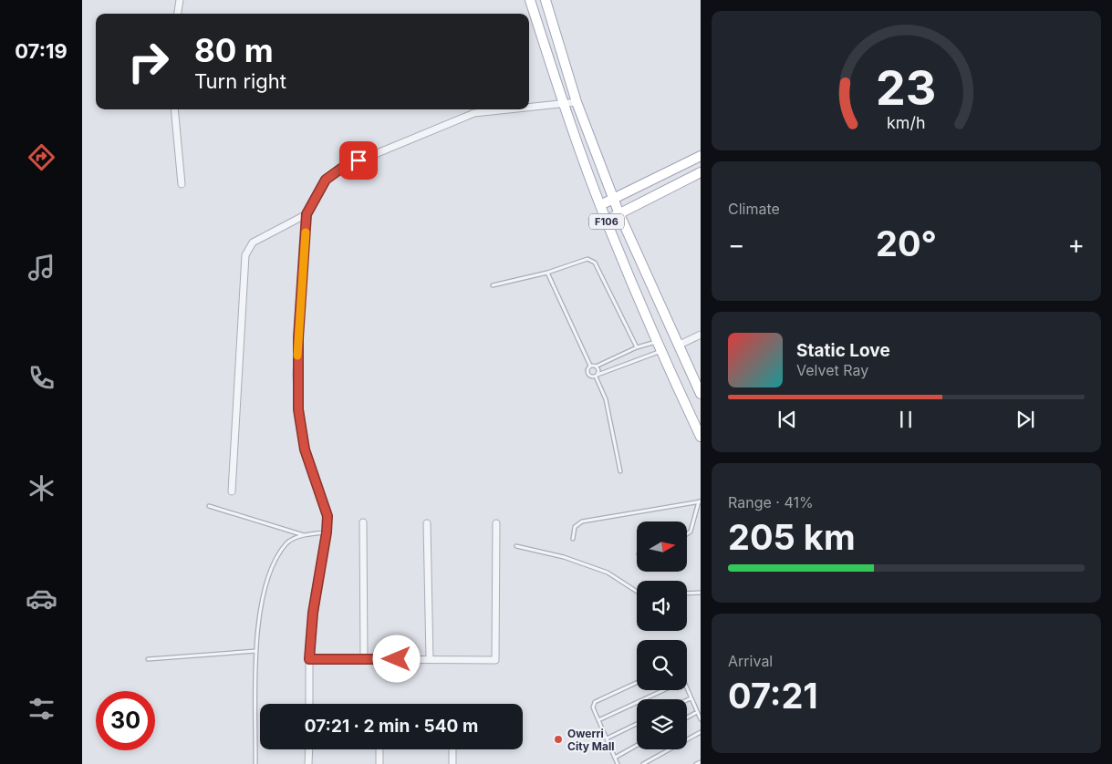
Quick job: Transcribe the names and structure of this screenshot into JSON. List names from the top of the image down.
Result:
{
  "streets": {
    "main road": ["F106"]
  },
  "places": ["Owerri City Mall"],
  "north": "right",
  "page": {
    "tabs": "07:19",
    "turn": ["80 m", "Turn right"],
    "tile": [
      "Climate",
      ["Range · 41%", "205 km"],
      ["Arrival", "07:21"]
    ],
    "heat": ["−", "20°", "+"],
    "song": ["Static Love", "Velvet Ray"],
    "limit": "30",
    "trip": "07:21 · 2 min · 540 m",
    "gauge": ["23", "km/h"]
  }
}
